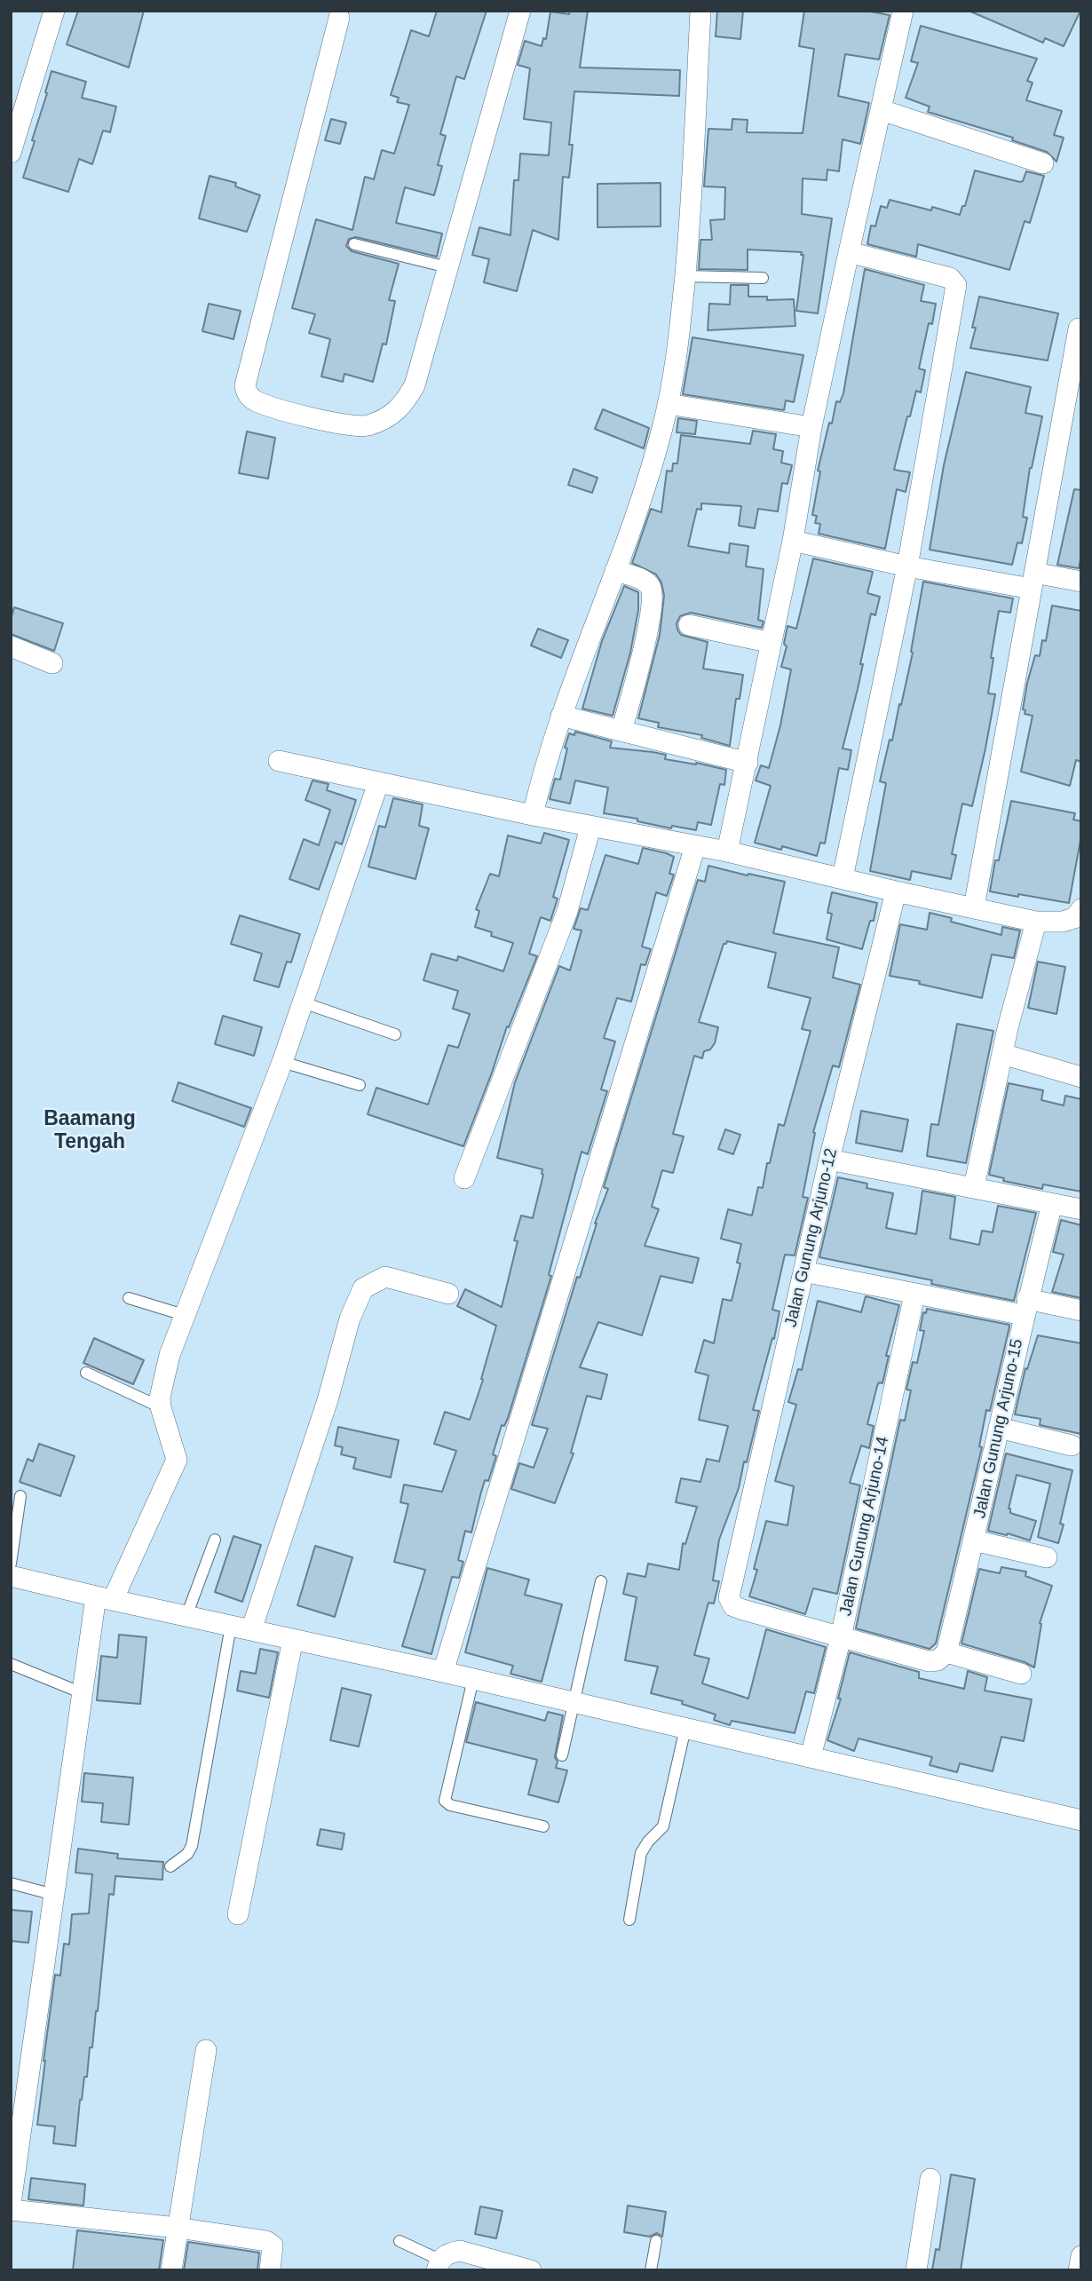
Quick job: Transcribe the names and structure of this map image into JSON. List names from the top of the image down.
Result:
{
  "streets": {
    "street": ["Jalan Gunung Arjuno-12", "Jalan Gunung Arjuno-15", "Jalan Gunung Arjuno-14"]
  },
  "crossings": [
    ["Jalan Gunung Arjuno-12", "Jalan Gunung Arjuno-14"]
  ],
  "districts": ["Baamang Tengah"]
}
